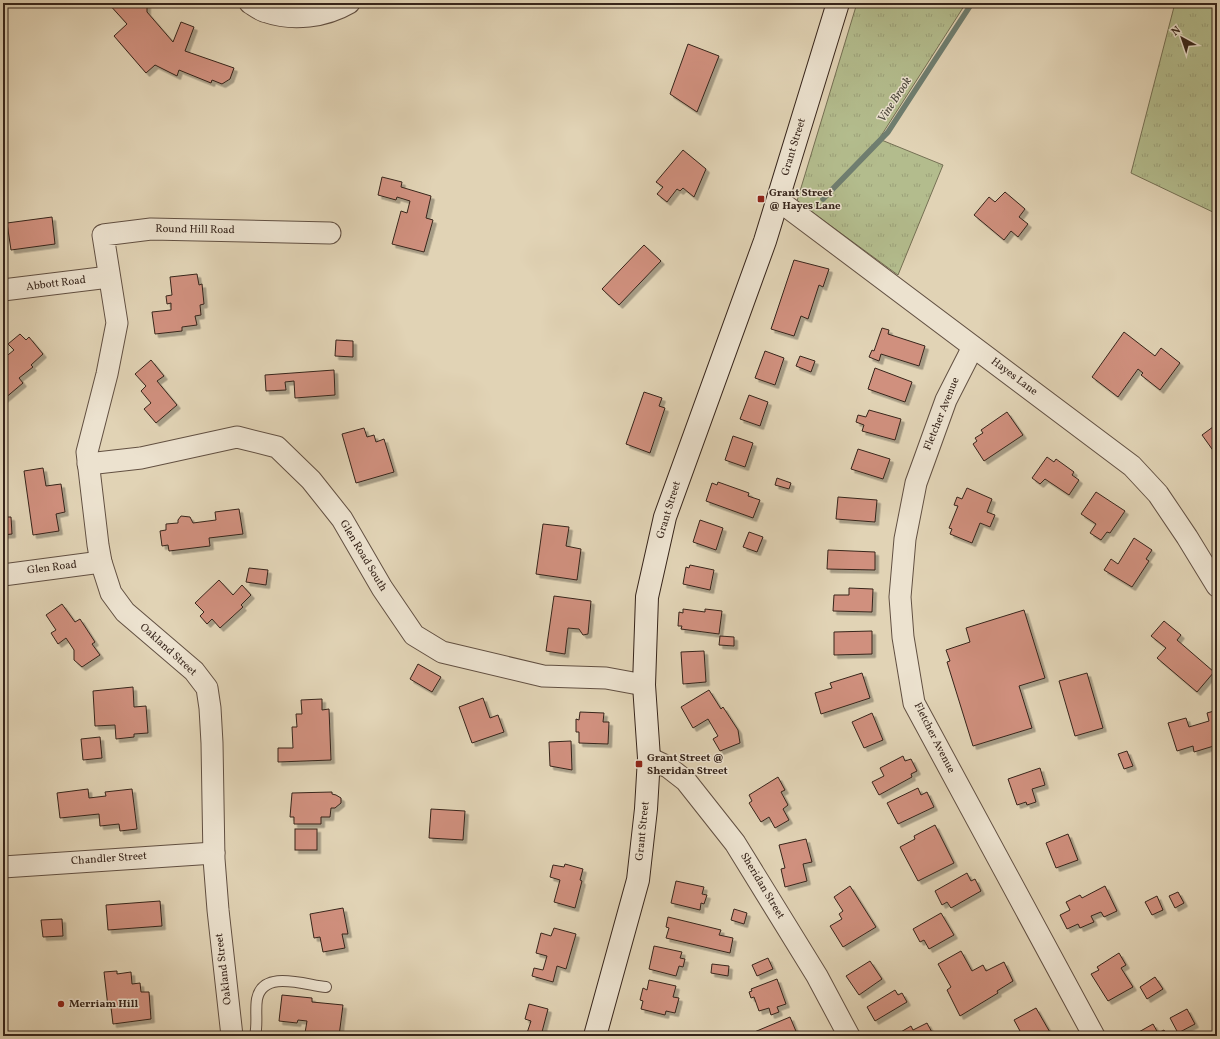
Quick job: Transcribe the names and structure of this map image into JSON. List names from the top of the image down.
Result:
{
  "streets": {
    "street": [
      "Grant Street",
      "Round Hill Road",
      "Abbott Road",
      "Hayes Lane",
      "Fletcher Avenue",
      "Glen Road South",
      "Glen Road",
      "Oakland Street",
      "Chandler Street",
      "Sheridan Street"
    ]
  },
  "crossings": [
    ["Grant Street", "Hayes Lane"],
    ["Grant Street", "Glen Road South"],
    ["Grant Street", "Sheridan Street"],
    ["Round Hill Road", "Abbott Road"],
    ["Round Hill Road", "Oakland Street"],
    ["Abbott Road", "Oakland Street"],
    ["Hayes Lane", "Fletcher Avenue"],
    ["Glen Road South", "Oakland Street"],
    ["Glen Road", "Oakland Street"],
    ["Oakland Street", "Chandler Street"]
  ],
  "water": ["Vine Brook"],
  "places": {
    "transit": ["Grant Street @ Hayes Lane", "Grant Street @ Sheridan Street"],
    "other": ["Merriam Hill"]
  },
  "north": "top left"
}
